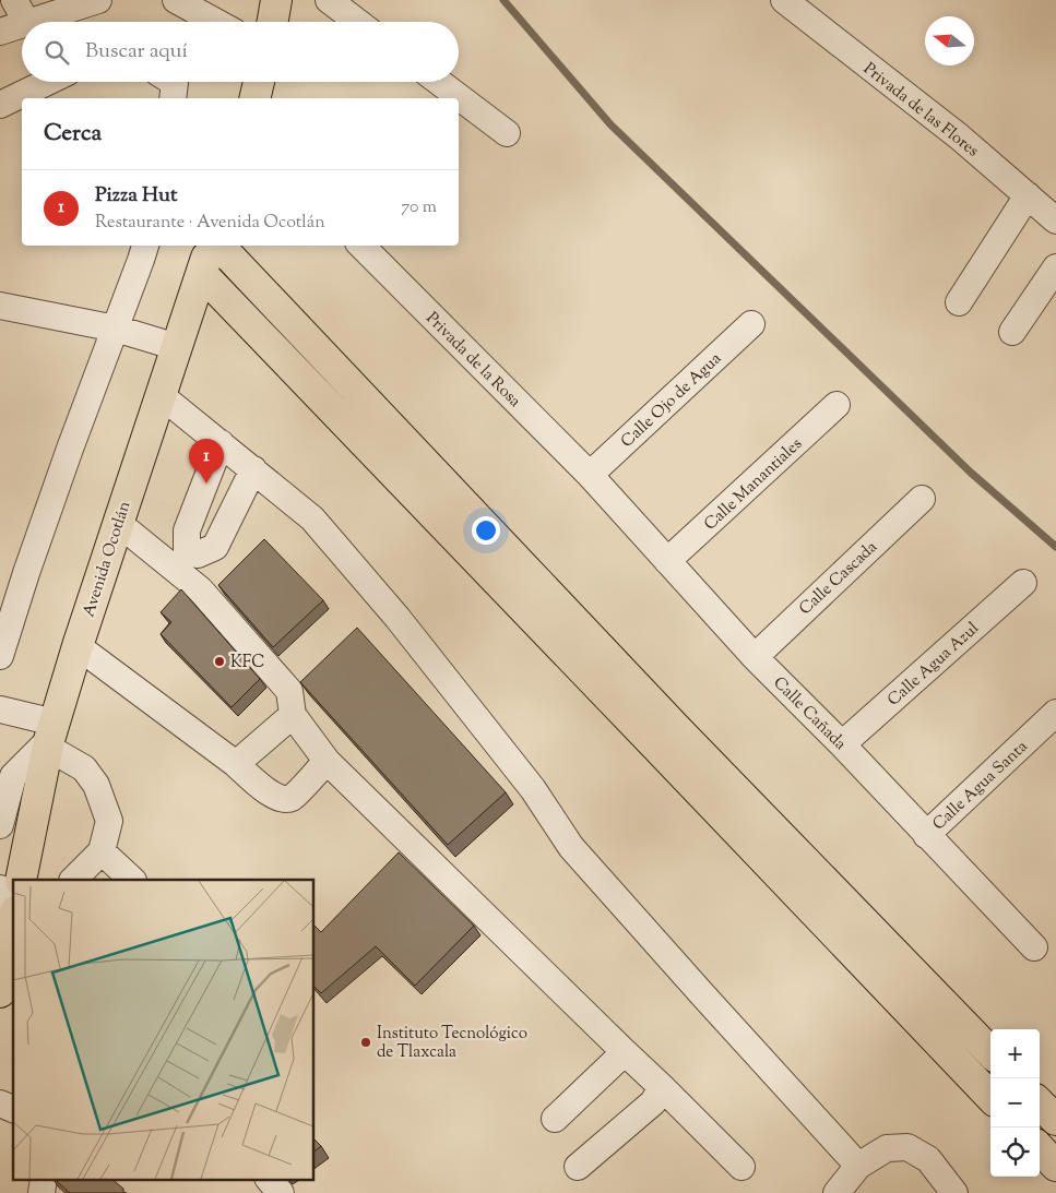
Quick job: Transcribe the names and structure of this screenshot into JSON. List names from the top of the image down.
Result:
{
  "streets": {
    "main road": ["Avenida Ocotlán"],
    "street": [
      "Privada de las Flores",
      "Privada de la Rosa",
      "Calle Ojo de Agua",
      "Calle Manantiales",
      "Calle Cascada",
      "Calle Agua Azul",
      "Calle Cañada",
      "Calle Agua Santa"
    ]
  },
  "crossings": [
    ["Privada de la Rosa", "Calle Ojo de Agua"],
    ["Privada de la Rosa", "Calle Cañada"],
    ["Calle Ojo de Agua", "Calle Cañada"],
    ["Calle Manantiales", "Calle Cañada"],
    ["Calle Cascada", "Calle Cañada"],
    ["Calle Agua Azul", "Calle Cañada"],
    ["Calle Cañada", "Calle Agua Santa"]
  ],
  "places": ["KFC", "Instituto Tecnológico de Tlaxcala"],
  "north": "left",
  "page": {
    "search": "Buscar aquí",
    "heading": "Cerca",
    "list": [
      {
        "mark": "1",
        "name": "Pizza Hut",
        "note": "Restaurante · Avenida Ocotlán",
        "value": "70 m"
      }
    ],
    "pins": "1",
    "map_buttons": ["+", "−"]
  }
}
